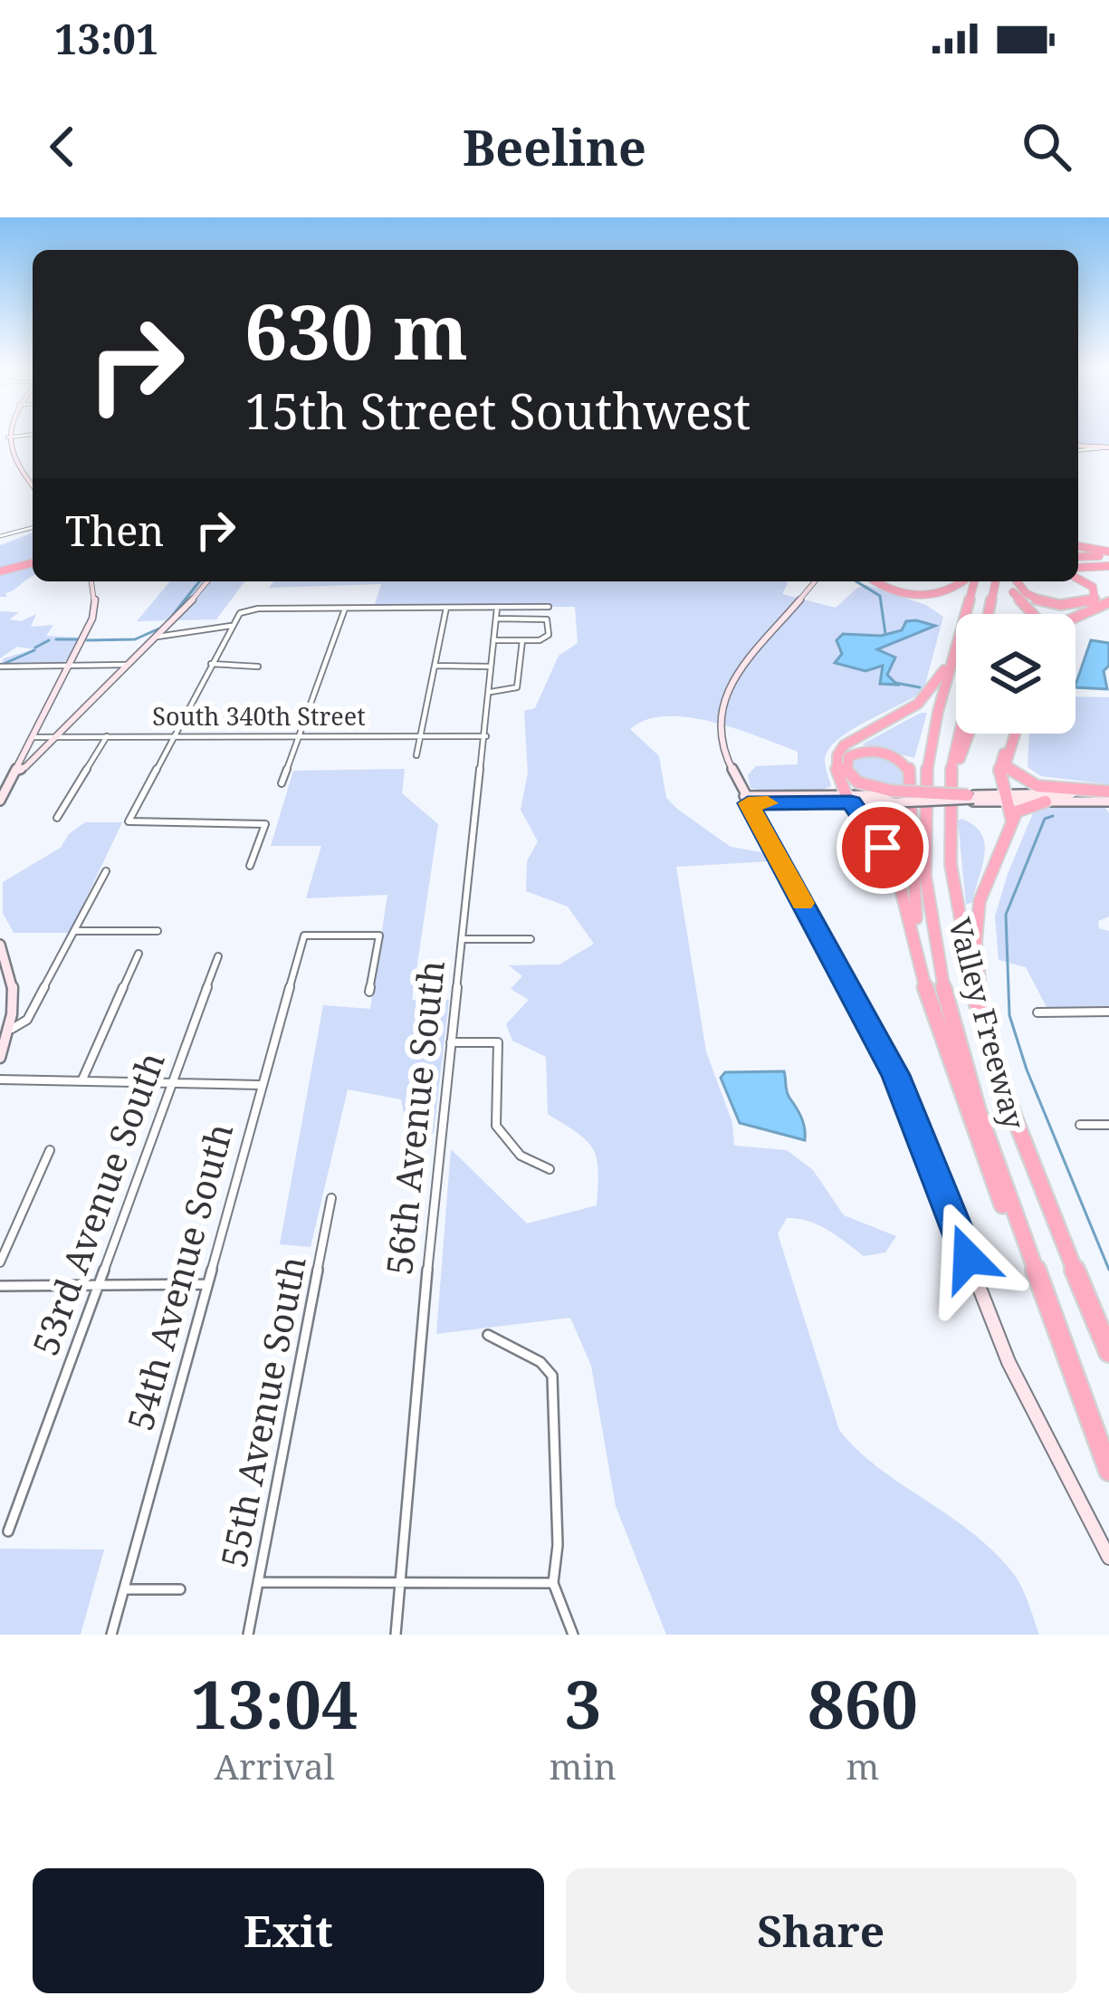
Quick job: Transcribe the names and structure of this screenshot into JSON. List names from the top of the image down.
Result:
{
  "streets": {
    "highway": ["Valley Freeway"],
    "street": [
      "South 340th Street",
      "56th Avenue South",
      "53rd Avenue South",
      "54th Avenue South",
      "55th Avenue South"
    ]
  },
  "crossings": [
    ["South 340th Street", "56th Avenue South"]
  ],
  "page": {
    "status": "13:01",
    "header": "Beeline",
    "turn": ["630 m", "15th Street Southwest"],
    "then": "Then",
    "eta": [
      "13:04",
      "Arrival",
      "3",
      "min",
      "860",
      "m"
    ],
    "buttons": ["Exit", "Share"]
  }
}
